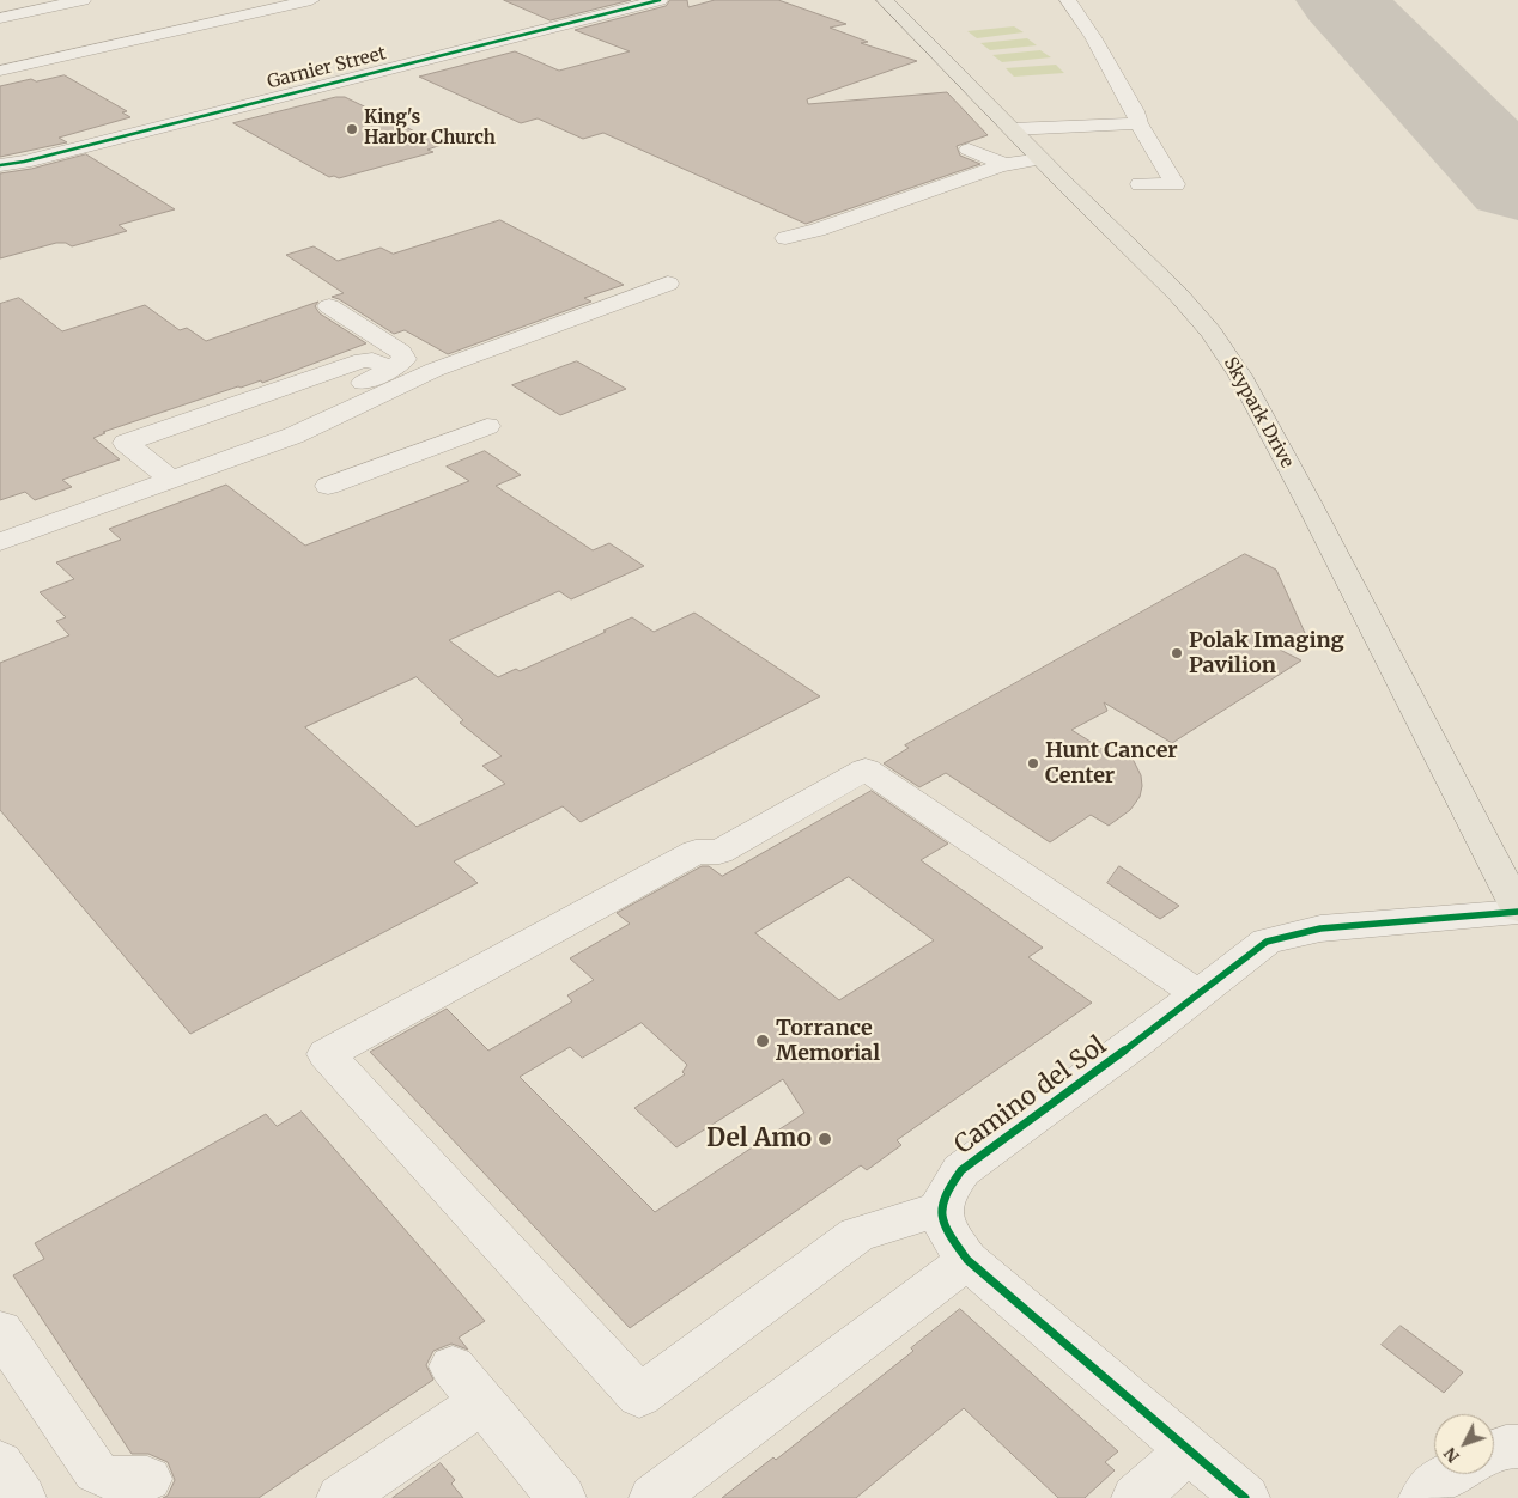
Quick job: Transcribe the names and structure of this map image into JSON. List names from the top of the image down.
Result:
{
  "streets": {
    "main road": ["Skypark Drive"],
    "street": ["Garnier Street", "Camino del Sol"]
  },
  "crossings": [
    ["Skypark Drive", "Camino del Sol"]
  ],
  "places": [
    "King's Harbor Church",
    "Polak Imaging Pavilion",
    "Hunt Cancer Center",
    "Torrance Memorial",
    "Del Amo"
  ],
  "north": "bottom left"
}
